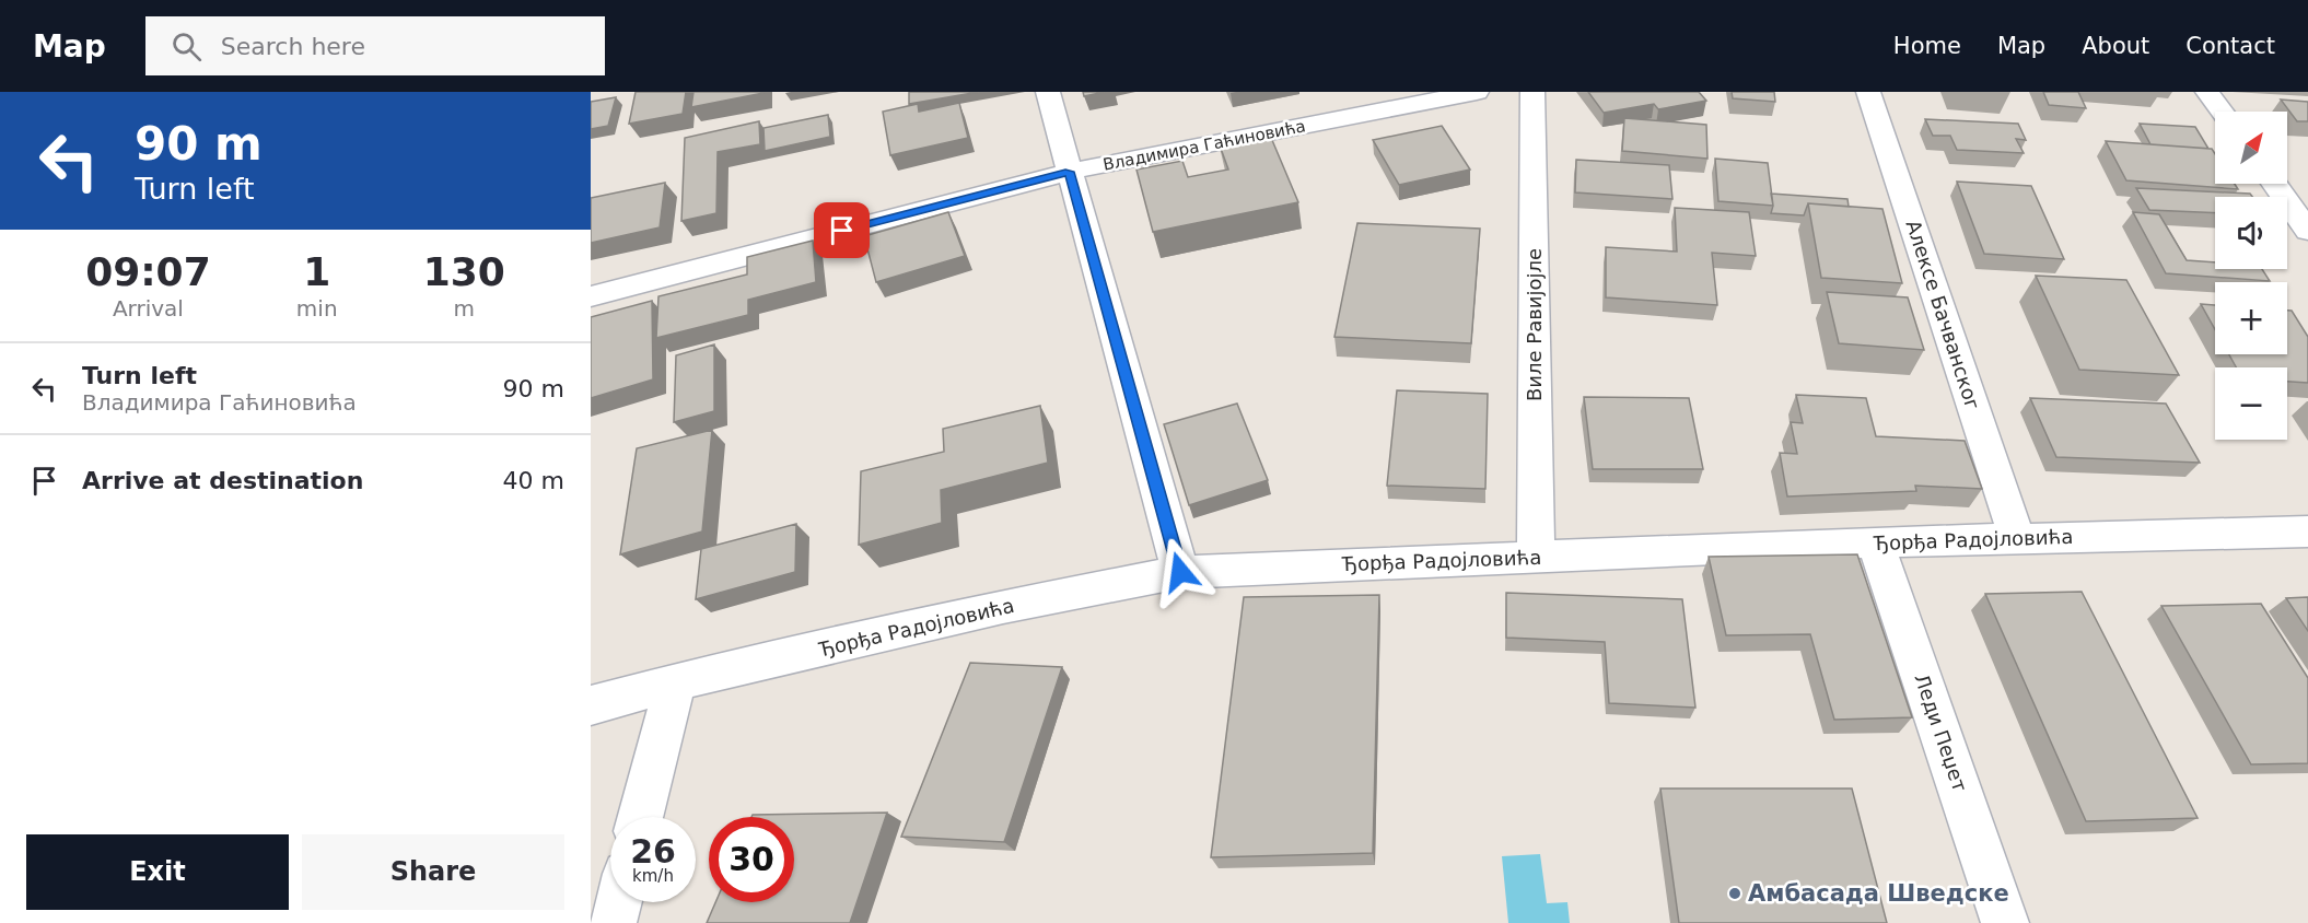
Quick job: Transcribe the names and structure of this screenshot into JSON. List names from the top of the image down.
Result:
{
  "streets": {
    "street": [
      "Владимира Гаћиновића",
      "Алексе Бачванског",
      "Виле Равијојле",
      "Ђорђа Радојловића",
      "Леди Пеџет"
    ]
  },
  "crossings": [
    ["Алексе Бачванског", "Ђорђа Радојловића"],
    ["Виле Равијојле", "Ђорђа Радојловића"],
    ["Ђорђа Радојловића", "Леди Пеџет"]
  ],
  "places": ["Амбасада Шведске"],
  "north": "top right",
  "page": {
    "header": "Map",
    "search": "Search here",
    "nav": [
      "Home",
      "Map",
      "About",
      "Contact"
    ],
    "turn": ["90 m", "Turn left"],
    "map_buttons": ["+", "−"],
    "eta": [
      "09:07",
      "Arrival",
      "1",
      "min",
      "130",
      "m"
    ],
    "list": [
      {
        "name": "Turn left",
        "note": "Владимира Гаћиновића",
        "value": "90 m"
      },
      {
        "name": "Arrive at destination",
        "value": "40 m"
      }
    ],
    "speed": "26 km/h",
    "limit": "30",
    "buttons": ["Exit", "Share"]
  }
}
